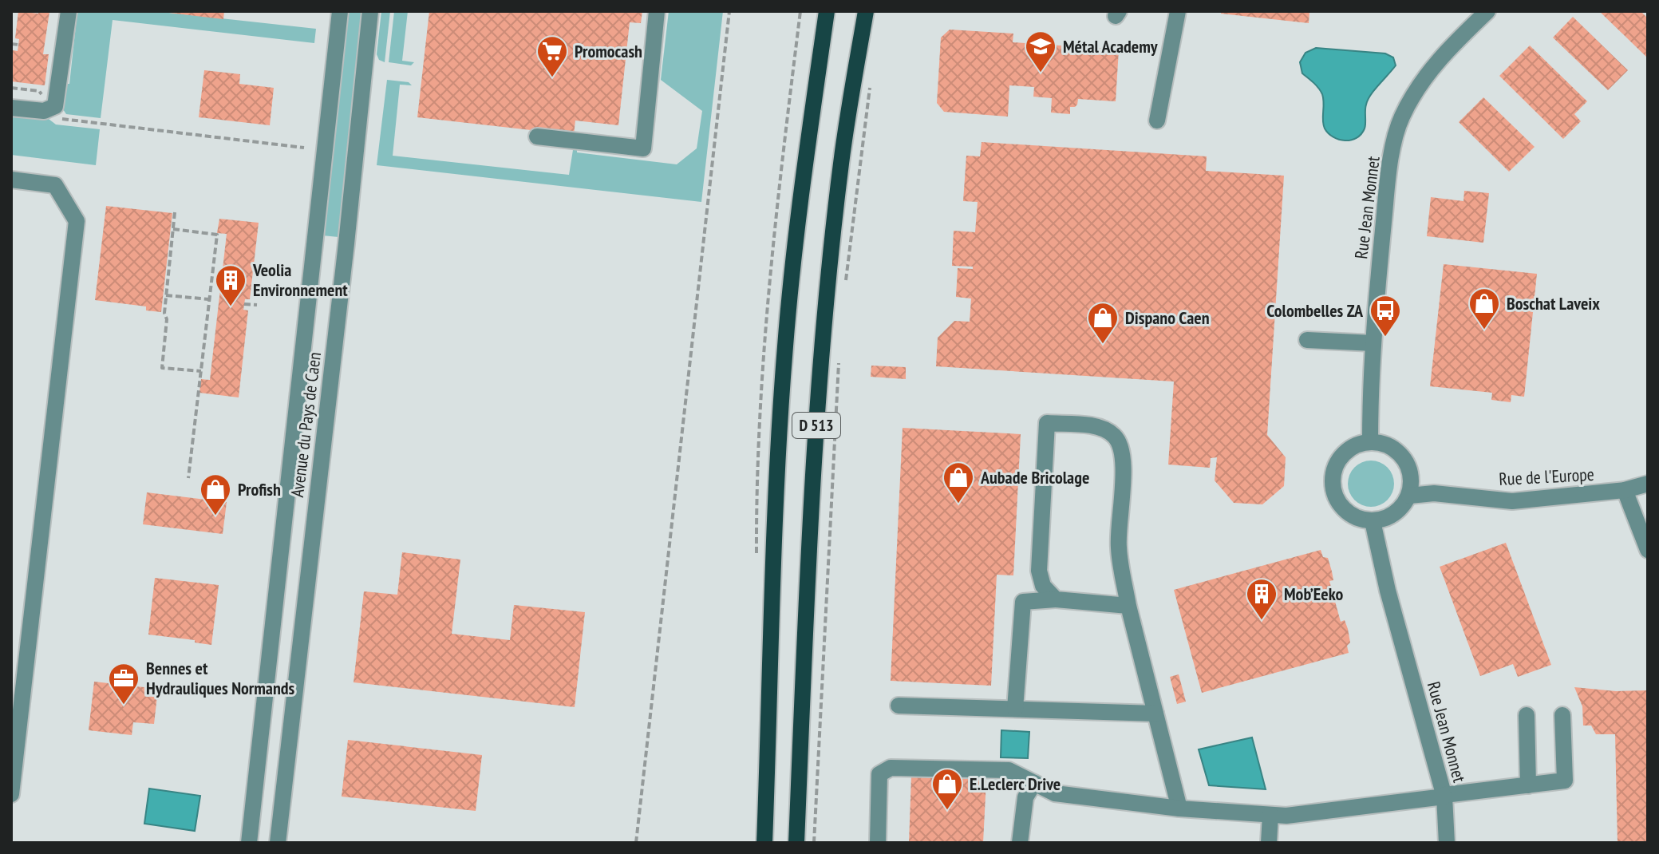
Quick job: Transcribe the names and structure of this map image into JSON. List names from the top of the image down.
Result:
{
  "streets": {
    "main road": ["D 513"],
    "street": ["Rue Jean Monnet", "Avenue du Pays de Caen", "Rue de l'Europe"]
  },
  "crossings": [
    ["Rue Jean Monnet", "Rue de l'Europe"]
  ],
  "places": {
    "school or university": ["Métal Academy"],
    "supermarket": ["Promocash"],
    "building": ["Veolia Environnement", "Mob’Eeko"],
    "shop": [
      "Boschat Laveix",
      "Dispano Caen",
      "Aubade Bricolage",
      "Profish",
      "E.Leclerc Drive"
    ],
    "bus stop": ["Colombelles ZA"],
    "office": ["Bennes et Hydrauliques Normands"]
  }
}
